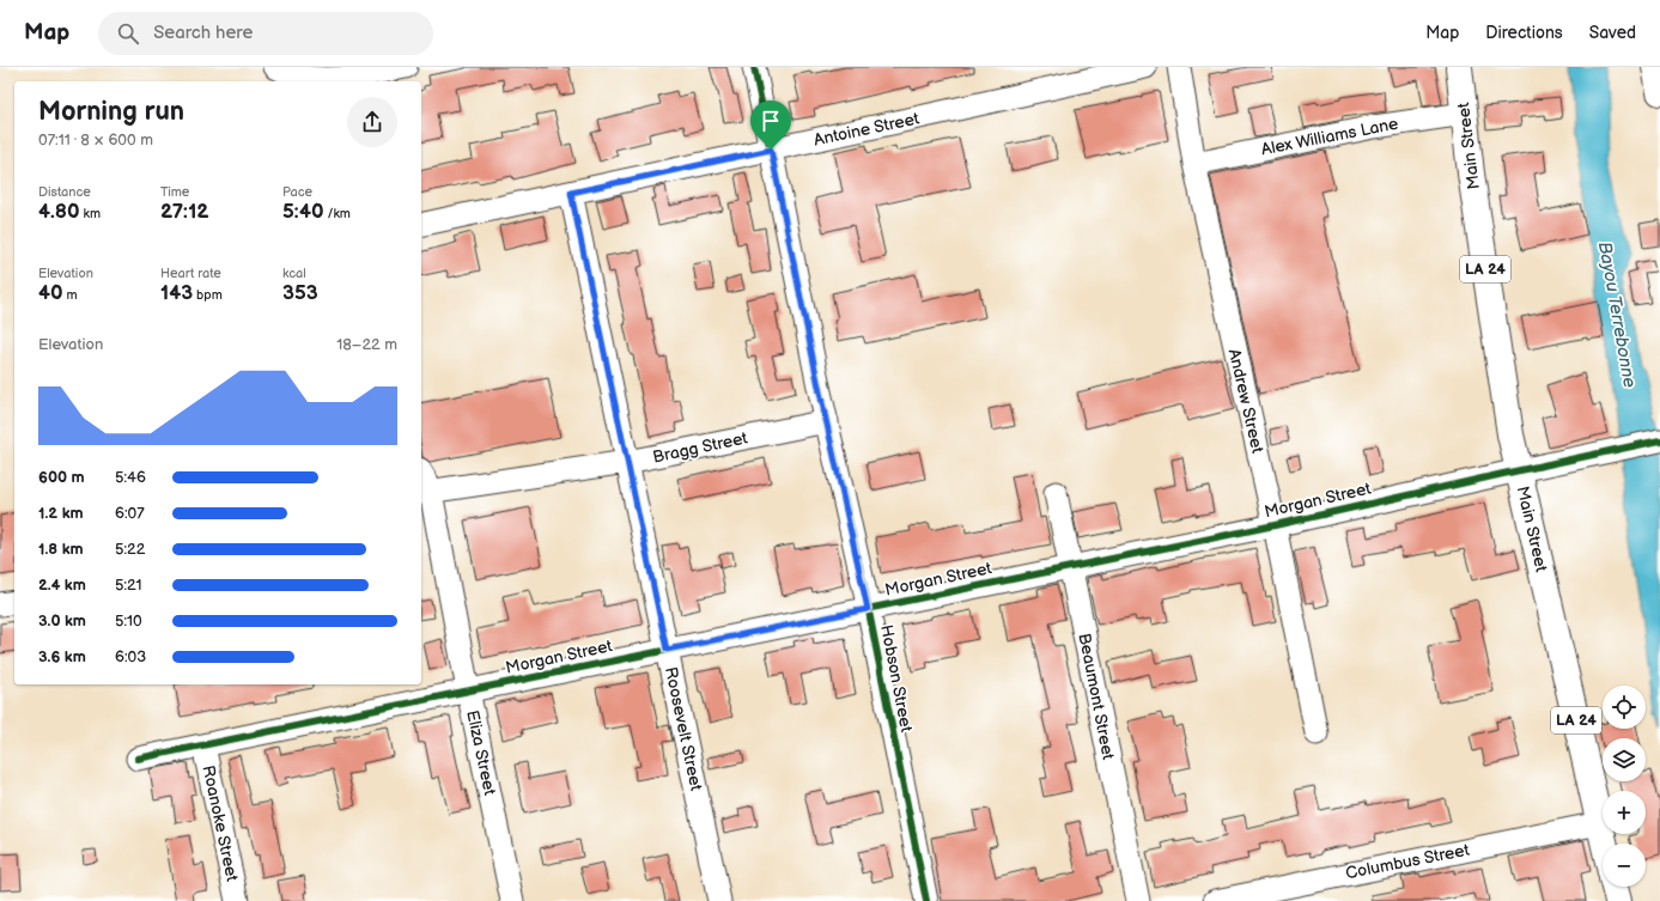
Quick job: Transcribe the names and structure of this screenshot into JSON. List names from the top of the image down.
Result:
{
  "streets": {
    "main road": ["Main Street", "LA 24"],
    "street": [
      "Antoine Street",
      "Alex Williams Lane",
      "Andrew Street",
      "Bragg Street",
      "Morgan Street",
      "Hobson Street",
      "Beaumont Street",
      "Roosevelt Street",
      "Eliza Street",
      "Roanoke Street",
      "Columbus Street"
    ]
  },
  "crossings": [
    ["Antoine Street", "Hobson Street"],
    ["Antoine Street", "Roosevelt Street"],
    ["Alex Williams Lane", "Main Street"],
    ["Alex Williams Lane", "Andrew Street"],
    ["Main Street", "Morgan Street"],
    ["Main Street", "Columbus Street"],
    ["Andrew Street", "Morgan Street"],
    ["Bragg Street", "Hobson Street"],
    ["Bragg Street", "Roosevelt Street"],
    ["Bragg Street", "Eliza Street"],
    ["Morgan Street", "Hobson Street"],
    ["Morgan Street", "Beaumont Street"],
    ["Morgan Street", "Roosevelt Street"],
    ["Morgan Street", "Eliza Street"],
    ["Morgan Street", "Roanoke Street"]
  ],
  "water": ["Bayou Terrebonne"],
  "page": {
    "header": "Map",
    "search": "Search here",
    "nav": ["Map", "Directions", "Saved"],
    "heading": ["Morning run", "07:11 · 8 × 600 m"],
    "stats": [
      ["Distance", "4.80 km"],
      ["Time", "27:12"],
      ["Pace", "5:40 /km"],
      ["Elevation", "40 m"],
      ["Heart rate", "143 bpm"],
      ["kcal", "353"]
    ],
    "chart": ["Elevation", "18–22 m"],
    "list": [
      {
        "name": "600 m",
        "note": "5:46"
      },
      {
        "name": "1.2 km",
        "note": "6:07"
      },
      {
        "name": "1.8 km",
        "note": "5:22"
      },
      {
        "name": "2.4 km",
        "note": "5:21"
      },
      {
        "name": "3.0 km",
        "note": "5:10"
      },
      {
        "name": "3.6 km",
        "note": "6:03"
      }
    ],
    "map_buttons": ["+", "−"]
  }
}
